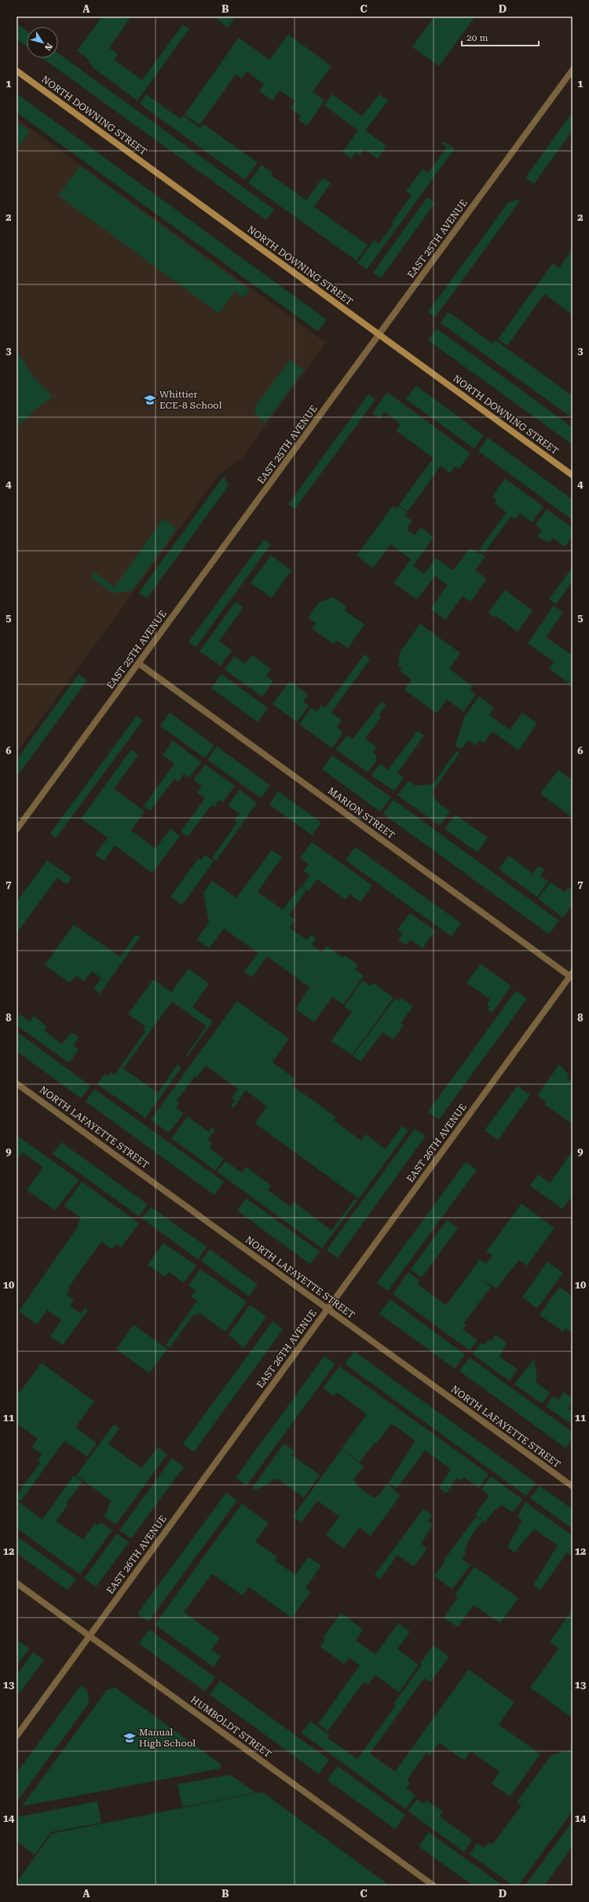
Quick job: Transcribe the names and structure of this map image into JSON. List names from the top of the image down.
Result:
{
  "streets": {
    "main road": ["NORTH DOWNING STREET"],
    "street": [
      "EAST 25TH AVENUE",
      "MARION STREET",
      "NORTH LAFAYETTE STREET",
      "EAST 26TH AVENUE",
      "HUMBOLDT STREET"
    ]
  },
  "crossings": [
    ["NORTH DOWNING STREET", "EAST 25TH AVENUE"],
    ["EAST 25TH AVENUE", "MARION STREET"],
    ["MARION STREET", "EAST 26TH AVENUE"],
    ["NORTH LAFAYETTE STREET", "EAST 26TH AVENUE"],
    ["EAST 26TH AVENUE", "HUMBOLDT STREET"]
  ],
  "places": {
    "school or university": ["Whittier ECE-8 School", "Manual High School"]
  },
  "scale_bar": "20 m",
  "north": "bottom right",
  "grid": {
    "columns": [
      "A",
      "B",
      "C",
      "D"
    ],
    "rows": [
      "1",
      "2",
      "3",
      "4",
      "5",
      "6",
      "7",
      "8",
      "9",
      "10",
      "11",
      "12",
      "13",
      "14"
    ]
  }
}
